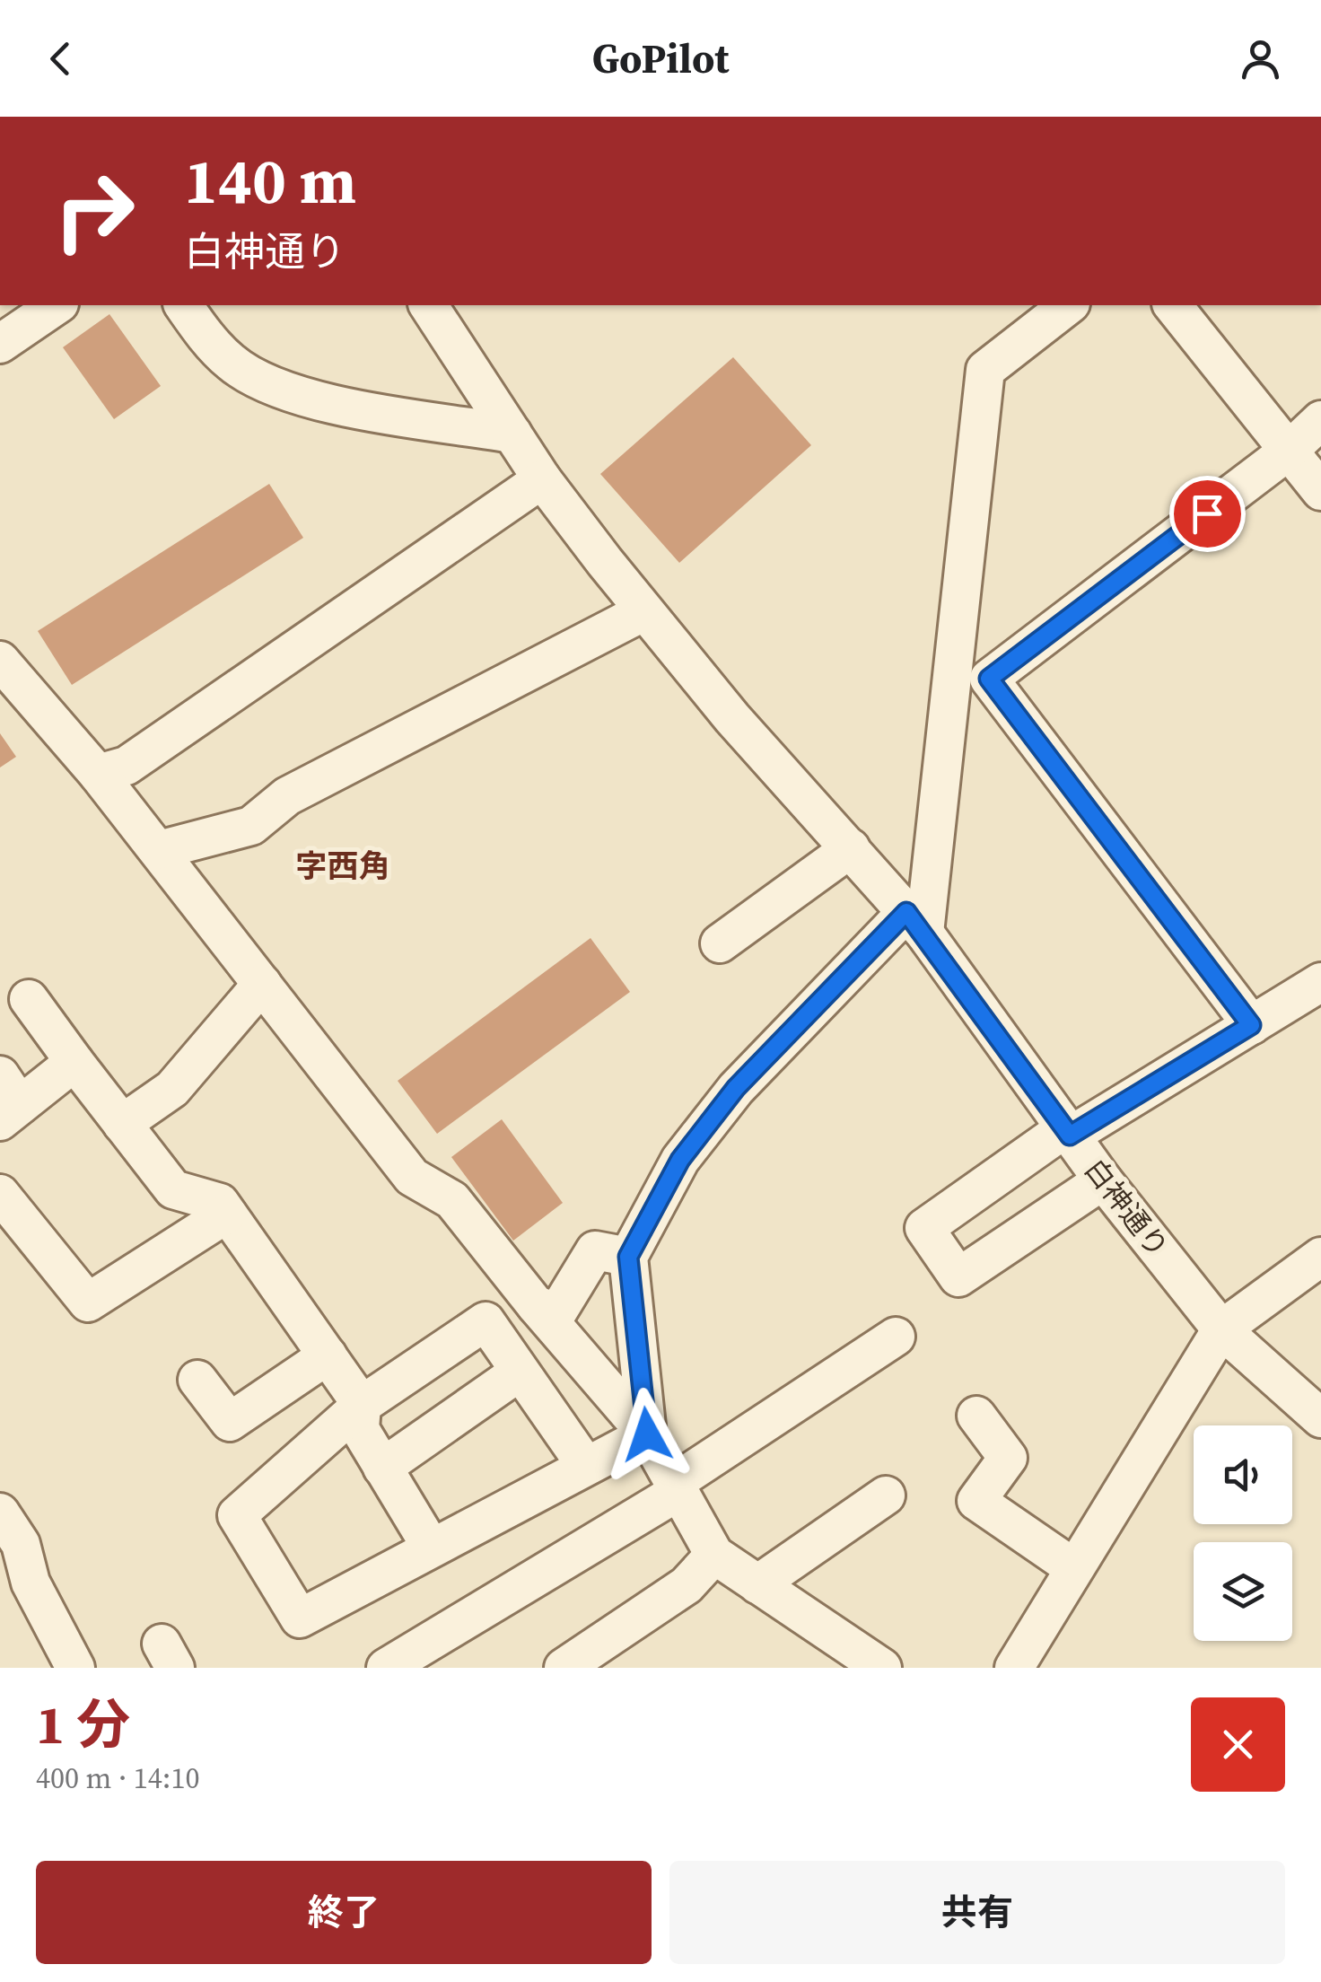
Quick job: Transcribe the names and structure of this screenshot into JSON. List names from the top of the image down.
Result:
{
  "streets": {
    "street": ["白神通り"]
  },
  "districts": ["字西角"],
  "page": {
    "header": "GoPilot",
    "turn": ["140 m", "白神通り"],
    "heading": ["1 分", "400 m · 14:10"],
    "buttons": ["終了", "共有"]
  }
}
